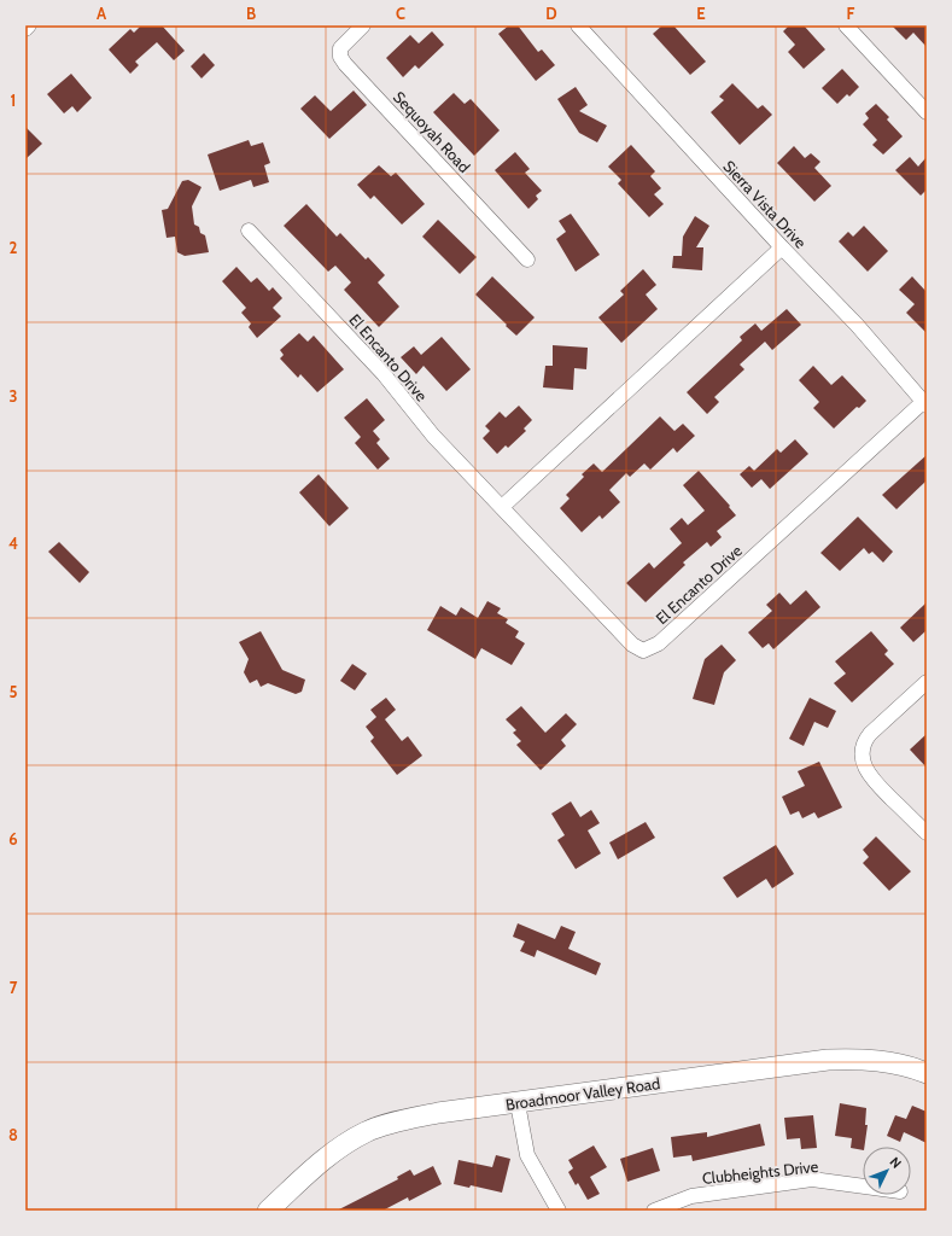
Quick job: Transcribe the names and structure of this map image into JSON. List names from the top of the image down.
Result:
{
  "streets": {
    "street": [
      "Sequoyah Road",
      "Sierra Vista Drive",
      "El Encanto Drive",
      "Broadmoor Valley Road",
      "Clubheights Drive"
    ]
  },
  "crossings": [
    ["Sierra Vista Drive", "El Encanto Drive"]
  ],
  "north": "top right",
  "grid": {
    "columns": [
      "A",
      "B",
      "C",
      "D",
      "E",
      "F"
    ],
    "rows": [
      "1",
      "2",
      "3",
      "4",
      "5",
      "6",
      "7",
      "8"
    ]
  }
}
